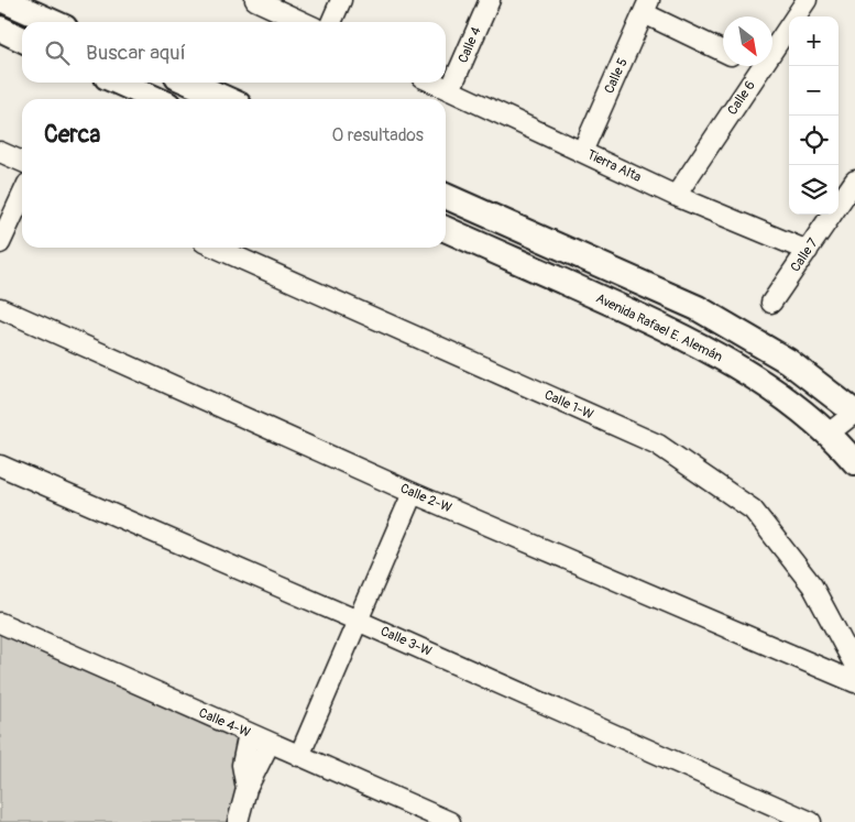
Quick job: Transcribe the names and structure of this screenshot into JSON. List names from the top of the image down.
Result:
{
  "streets": {
    "main road": ["Avenida Rafael E. Alemán"],
    "street": [
      "Calle 4",
      "Calle 5",
      "Calle 6",
      "Tierra Alta",
      "Calle 7",
      "Calle 1-W",
      "Calle 2-W",
      "Calle 3-W",
      "Calle 4-W"
    ]
  },
  "crossings": [
    ["Calle 4", "Tierra Alta"],
    ["Calle 5", "Tierra Alta"],
    ["Calle 6", "Tierra Alta"],
    ["Tierra Alta", "Calle 7"]
  ],
  "north": "bottom right",
  "page": {
    "map_buttons": ["+", "−"],
    "search": "Buscar aquí",
    "heading": ["Cerca", "0 resultados"]
  }
}
